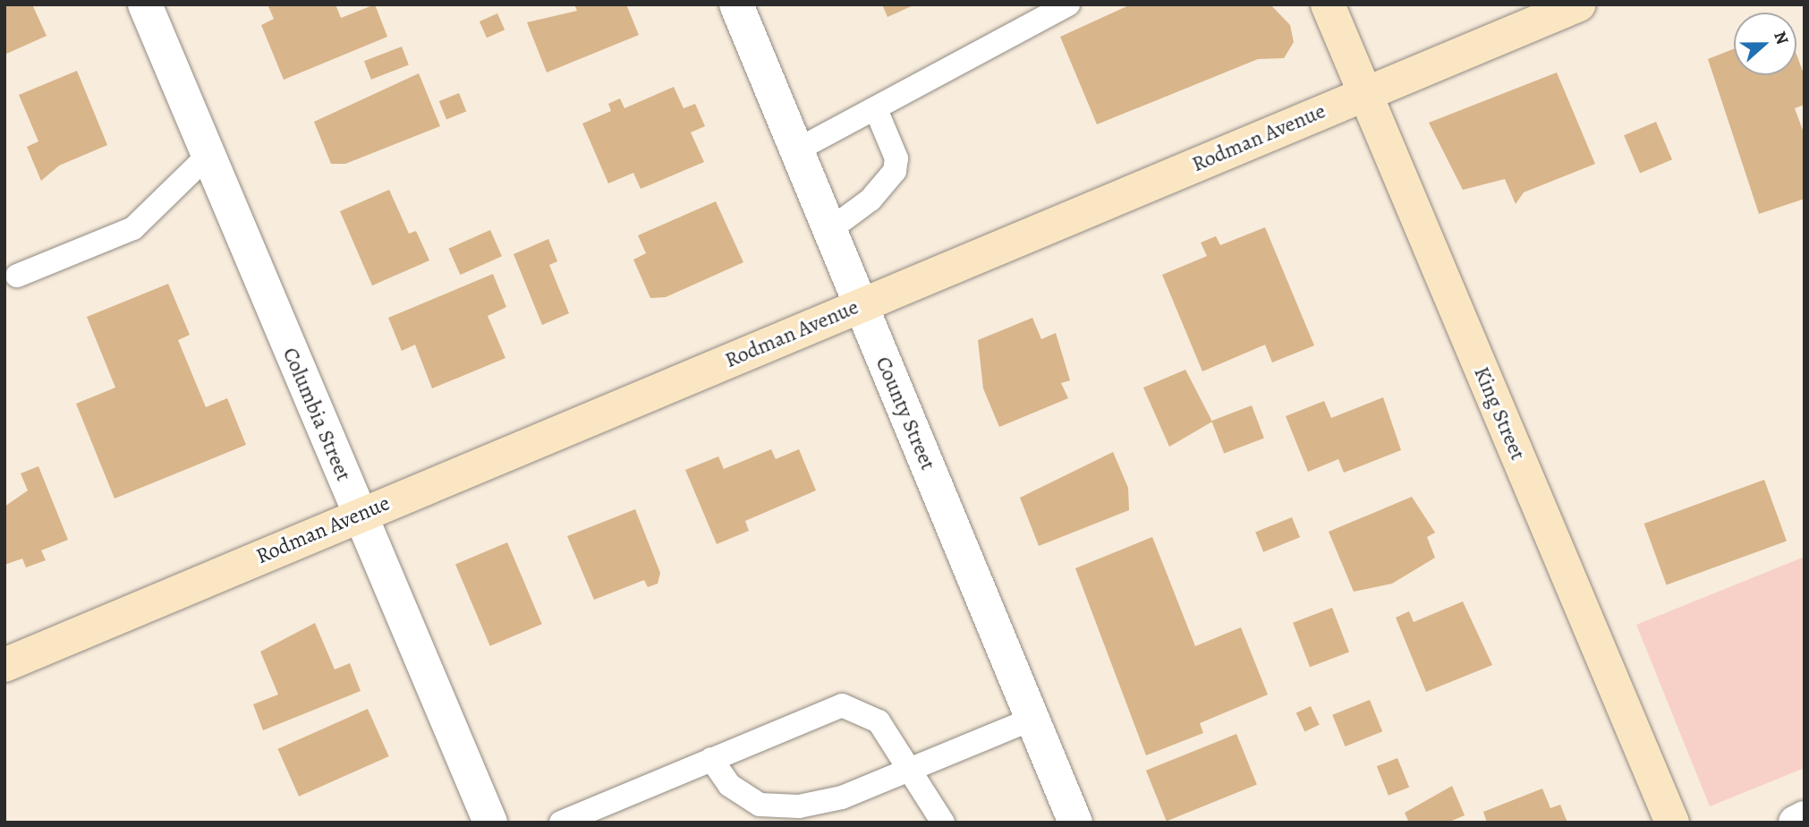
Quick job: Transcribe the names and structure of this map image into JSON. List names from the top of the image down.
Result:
{
  "streets": {
    "street": [
      "Rodman Avenue",
      "County Street",
      "King Street",
      "Columbia Street"
    ]
  },
  "crossings": [
    ["Rodman Avenue", "County Street"],
    ["Rodman Avenue", "King Street"],
    ["Rodman Avenue", "Columbia Street"]
  ],
  "north": "right"
}
